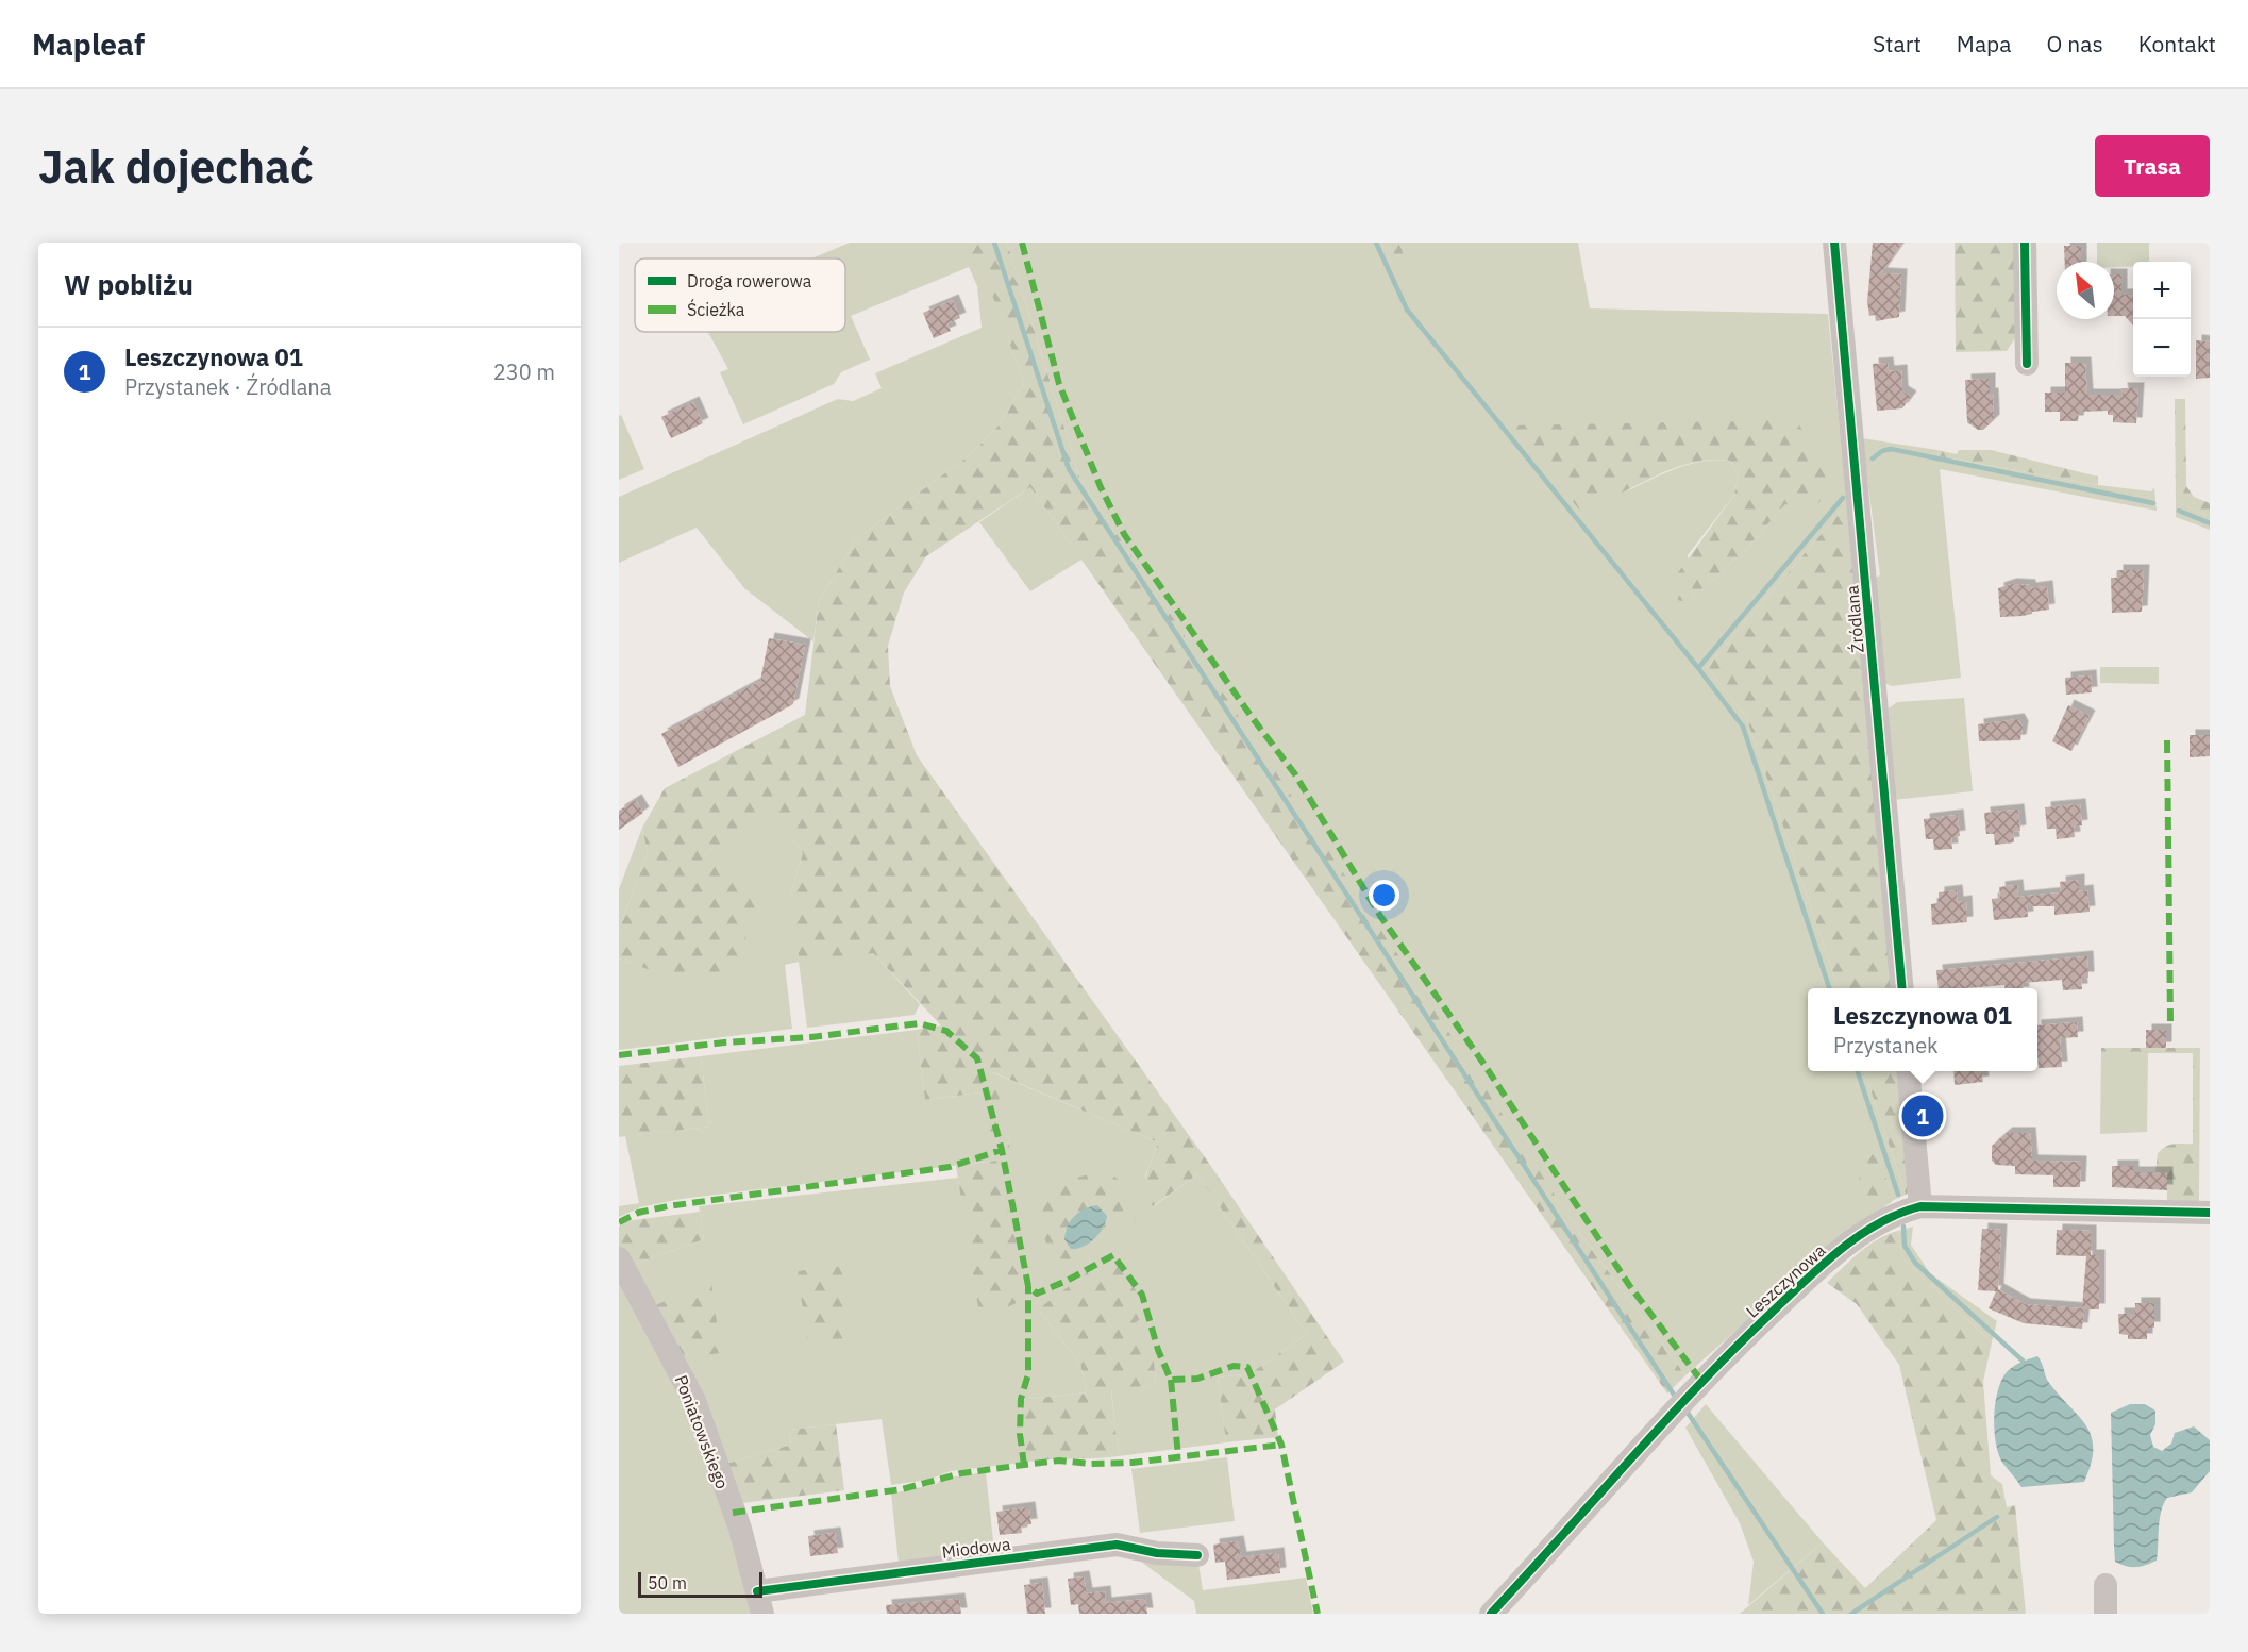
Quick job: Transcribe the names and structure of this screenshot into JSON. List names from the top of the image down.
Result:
{
  "streets": {
    "street": [
      "Źródlana",
      "Leszczynowa",
      "Poniatowskiego",
      "Miodowa"
    ]
  },
  "crossings": [
    ["Poniatowskiego", "Miodowa"]
  ],
  "legend": ["Droga rowerowa", "Ścieżka"],
  "scale_bar": "50 m",
  "north": "top left",
  "page": {
    "header": "Mapleaf",
    "nav": [
      "Start",
      "Mapa",
      "O nas",
      "Kontakt"
    ],
    "buttons": "Trasa",
    "title": "Jak dojechać",
    "heading": "W pobliżu",
    "map_buttons": ["+", "−"],
    "list": [
      {
        "mark": "1",
        "name": "Leszczynowa 01",
        "note": "Przystanek · Źródlana",
        "value": "230 m"
      }
    ],
    "popup": ["Leszczynowa 01", "Przystanek"],
    "pins": "1",
    "scale": "50 m"
  }
}
